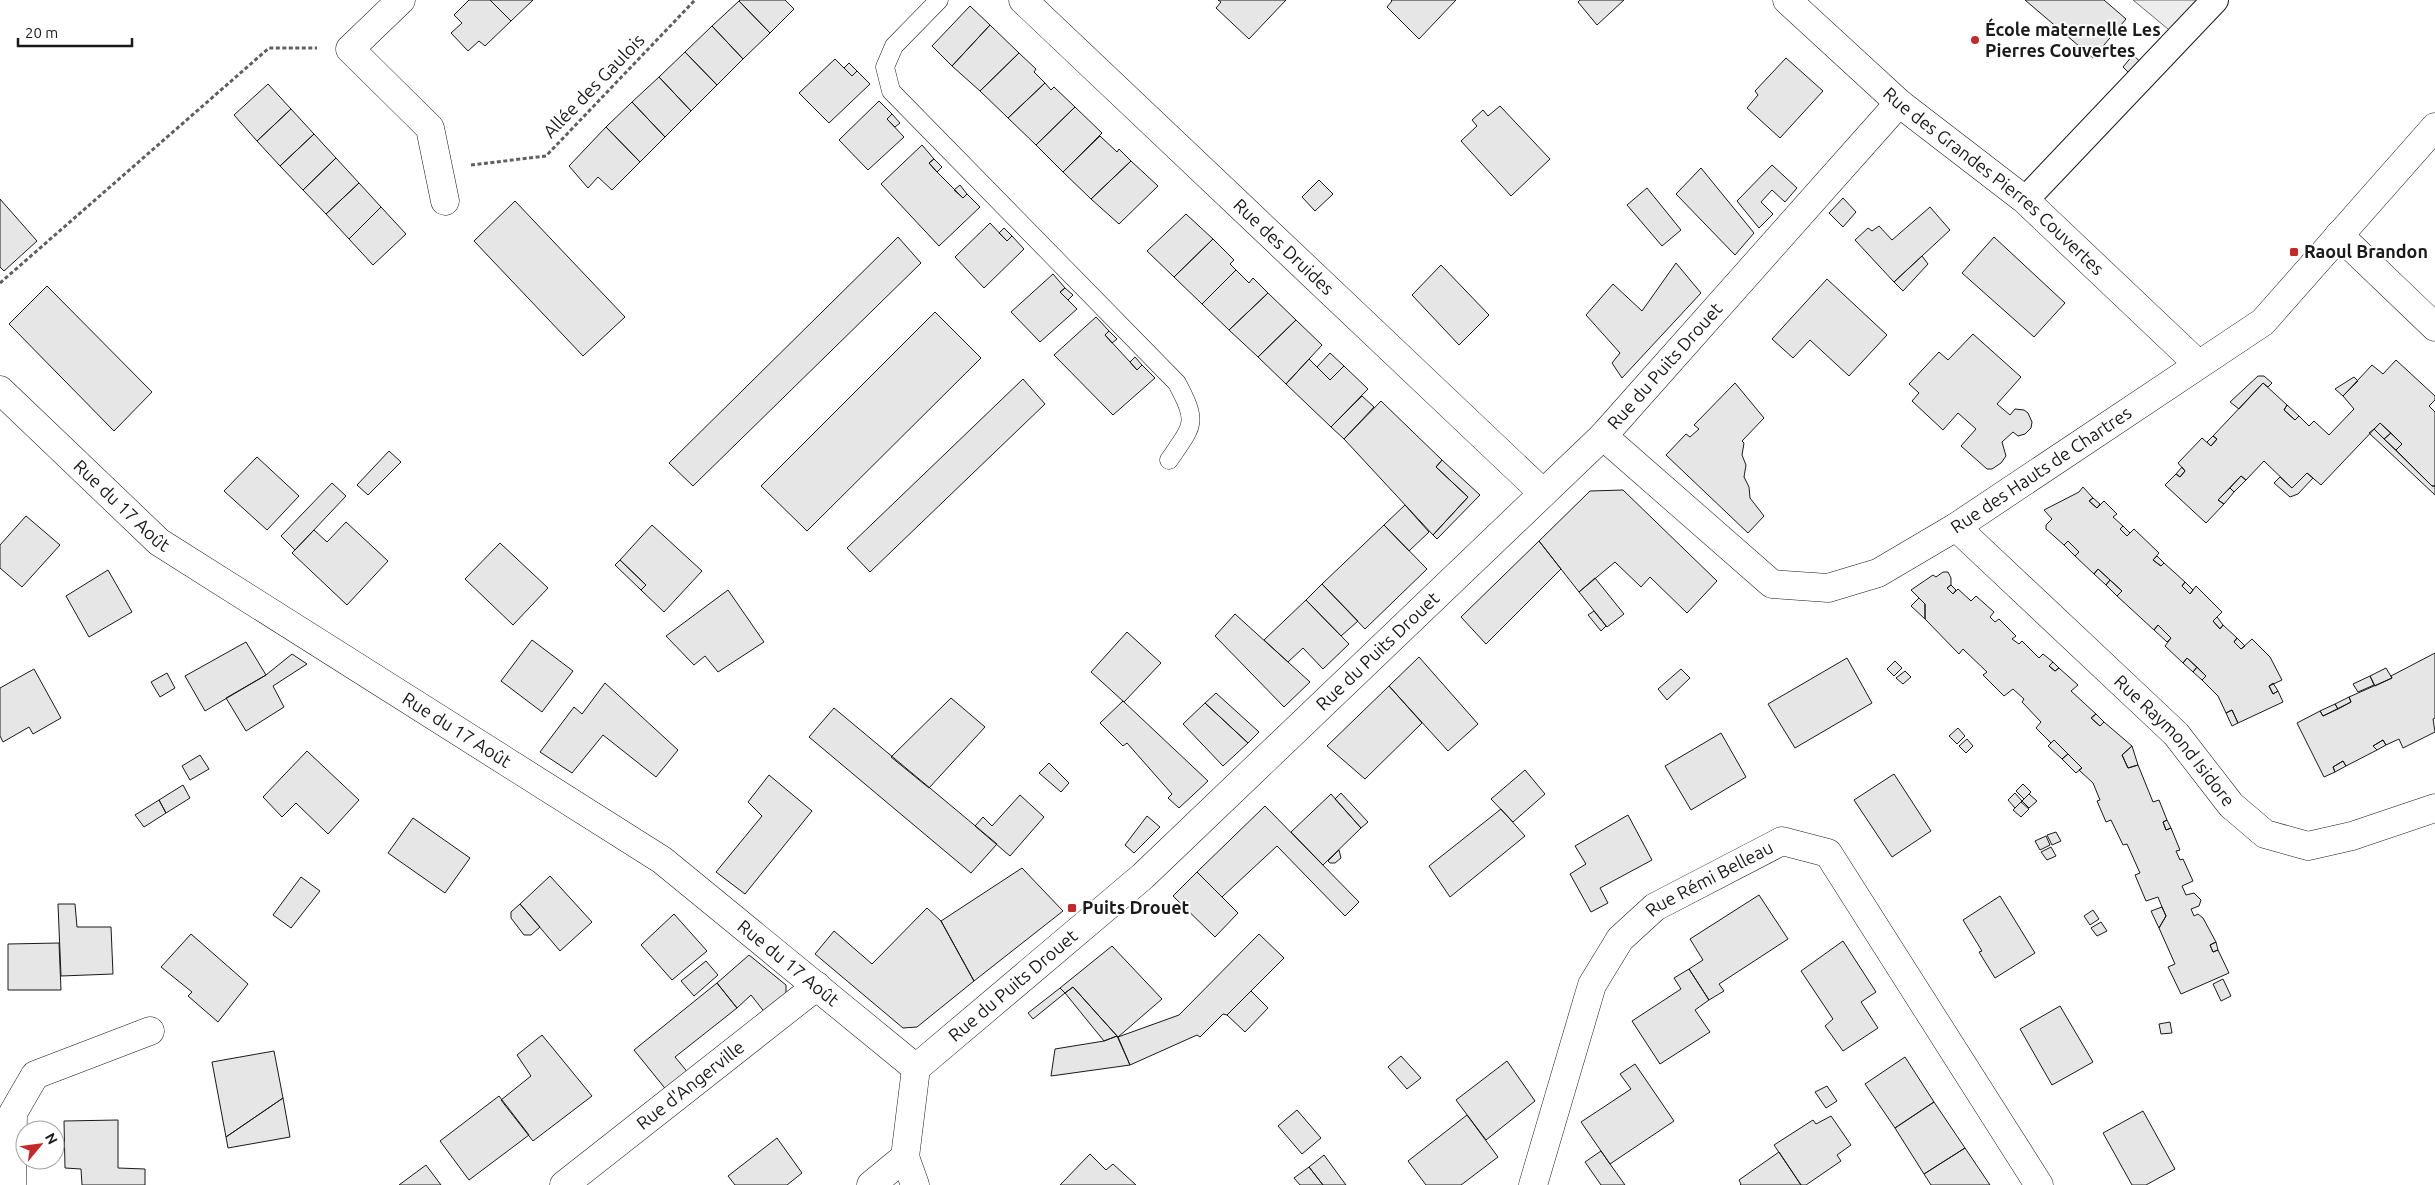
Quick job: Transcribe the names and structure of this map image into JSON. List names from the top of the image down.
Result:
{
  "streets": {
    "street": [
      "Rue des Grandes Pierres Couvertes",
      "Rue des Druides",
      "Rue du Puits Drouet",
      "Rue des Hauts de Chartres",
      "Rue du 17 Août",
      "Rue Raymond Isidore",
      "Rue Rémi Belleau",
      "Rue d'Angerville"
    ],
    "path": ["Allée des Gaulois"]
  },
  "crossings": [
    ["Rue des Grandes Pierres Couvertes", "Rue du Puits Drouet"],
    ["Rue des Grandes Pierres Couvertes", "Rue des Hauts de Chartres"],
    ["Rue des Druides", "Rue du Puits Drouet"],
    ["Rue du Puits Drouet", "Rue des Hauts de Chartres"],
    ["Rue du Puits Drouet", "Rue du 17 Août"],
    ["Rue des Hauts de Chartres", "Rue Raymond Isidore"],
    ["Rue du 17 Août", "Rue d'Angerville"]
  ],
  "places": {
    "other": ["École maternelle Les Pierres Couvertes"],
    "transit": ["Raoul Brandon", "Puits Drouet"]
  },
  "scale_bar": "20 m",
  "north": "top right"
}
